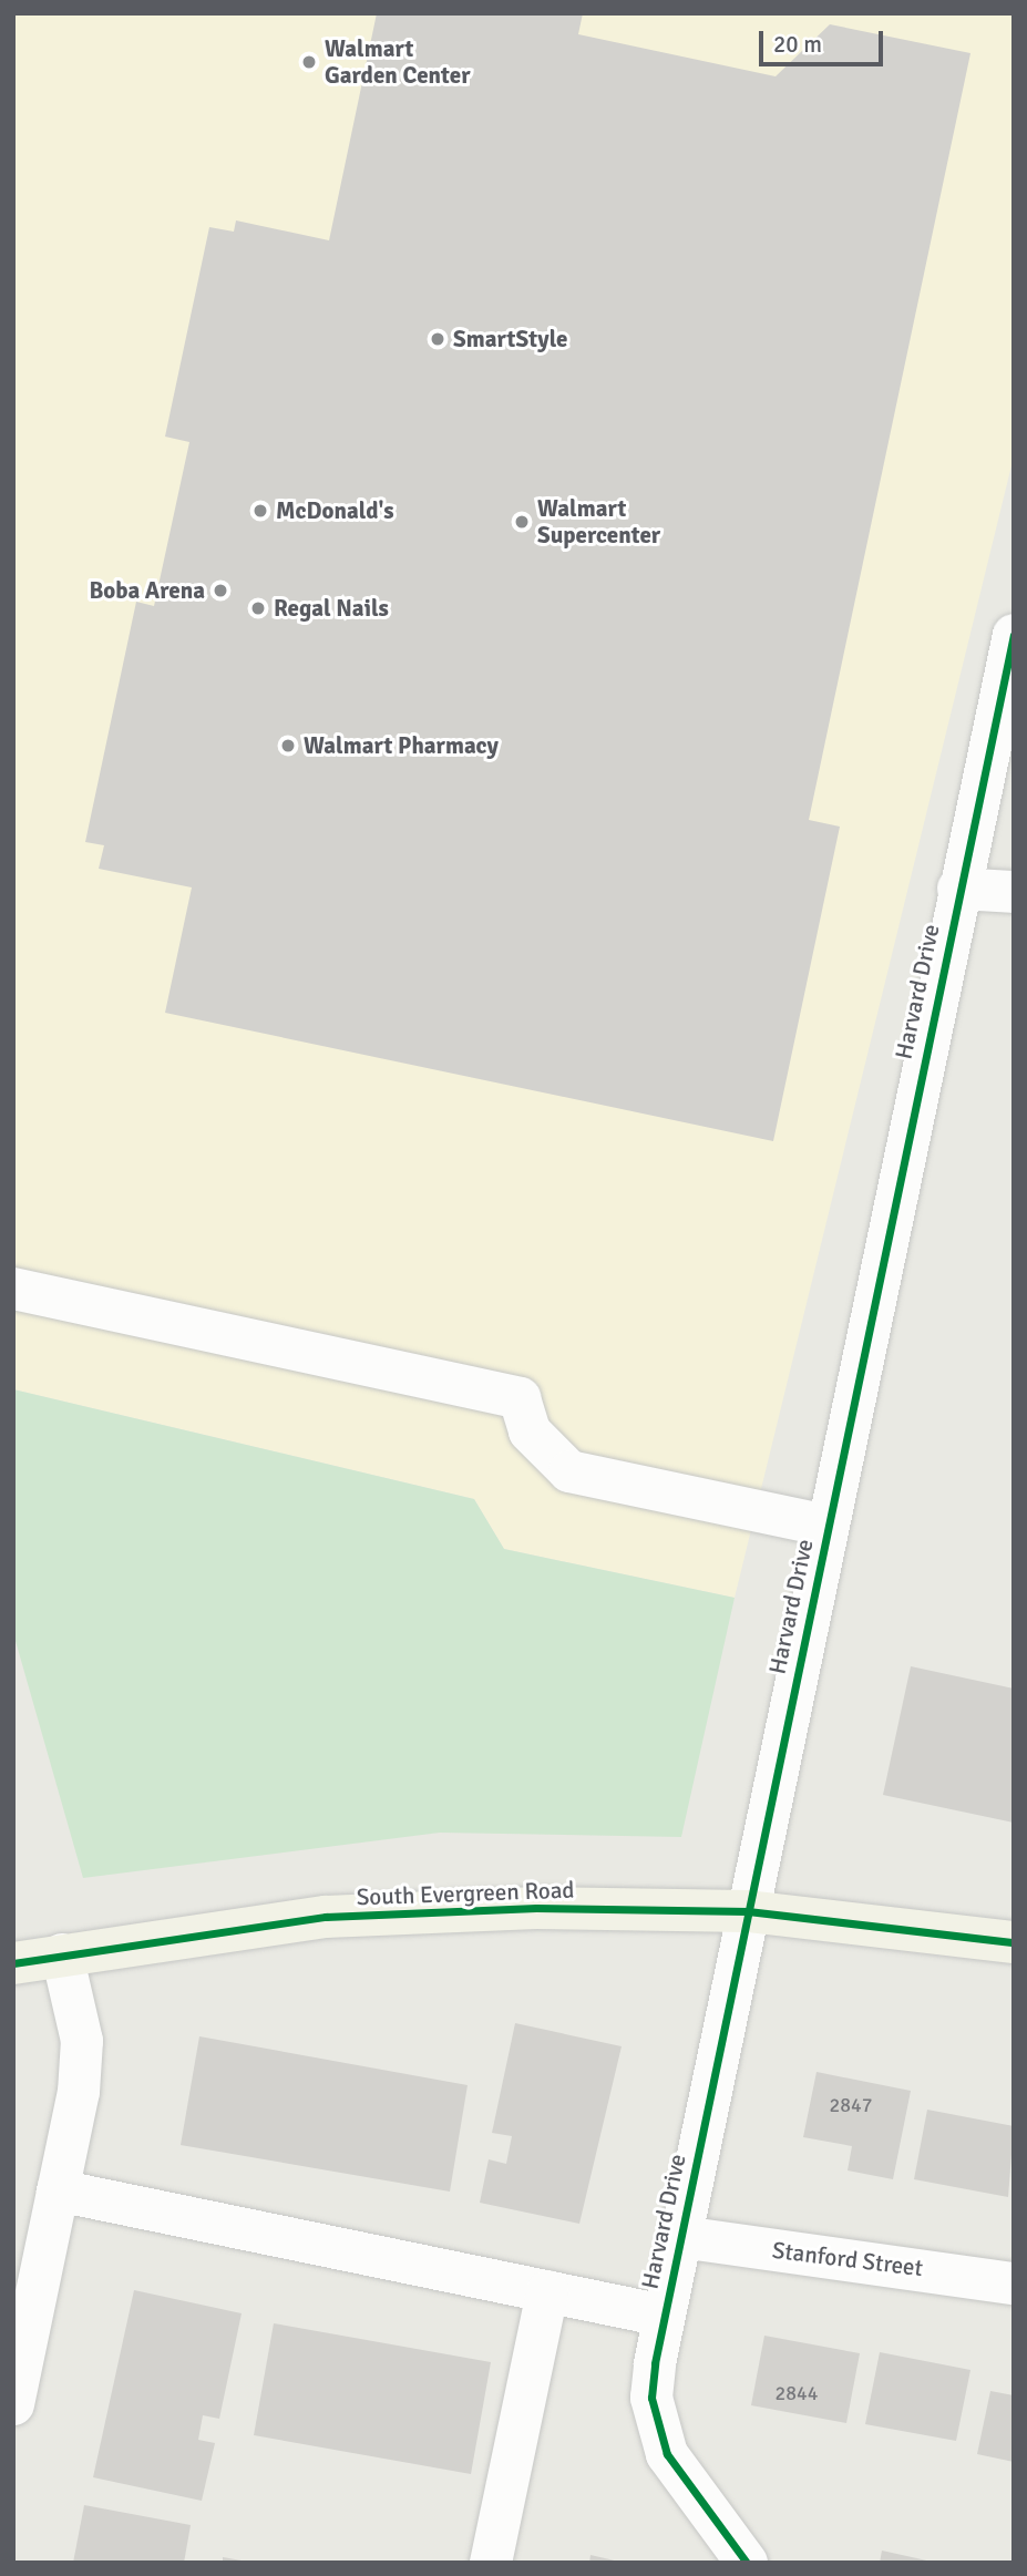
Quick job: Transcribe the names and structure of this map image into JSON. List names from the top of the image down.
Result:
{
  "streets": {
    "main road": ["South Evergreen Road"],
    "street": ["Harvard Drive", "Stanford Street"]
  },
  "crossings": [
    ["Harvard Drive", "South Evergreen Road"],
    ["Harvard Drive", "Stanford Street"]
  ],
  "places": [
    "Walmart Garden Center",
    "SmartStyle",
    "McDonald's",
    "Walmart Supercenter",
    "Boba Arena",
    "Regal Nails",
    "Walmart Pharmacy"
  ],
  "house_numbers": ["2847", "2844"],
  "scale_bar": "20 m"
}
